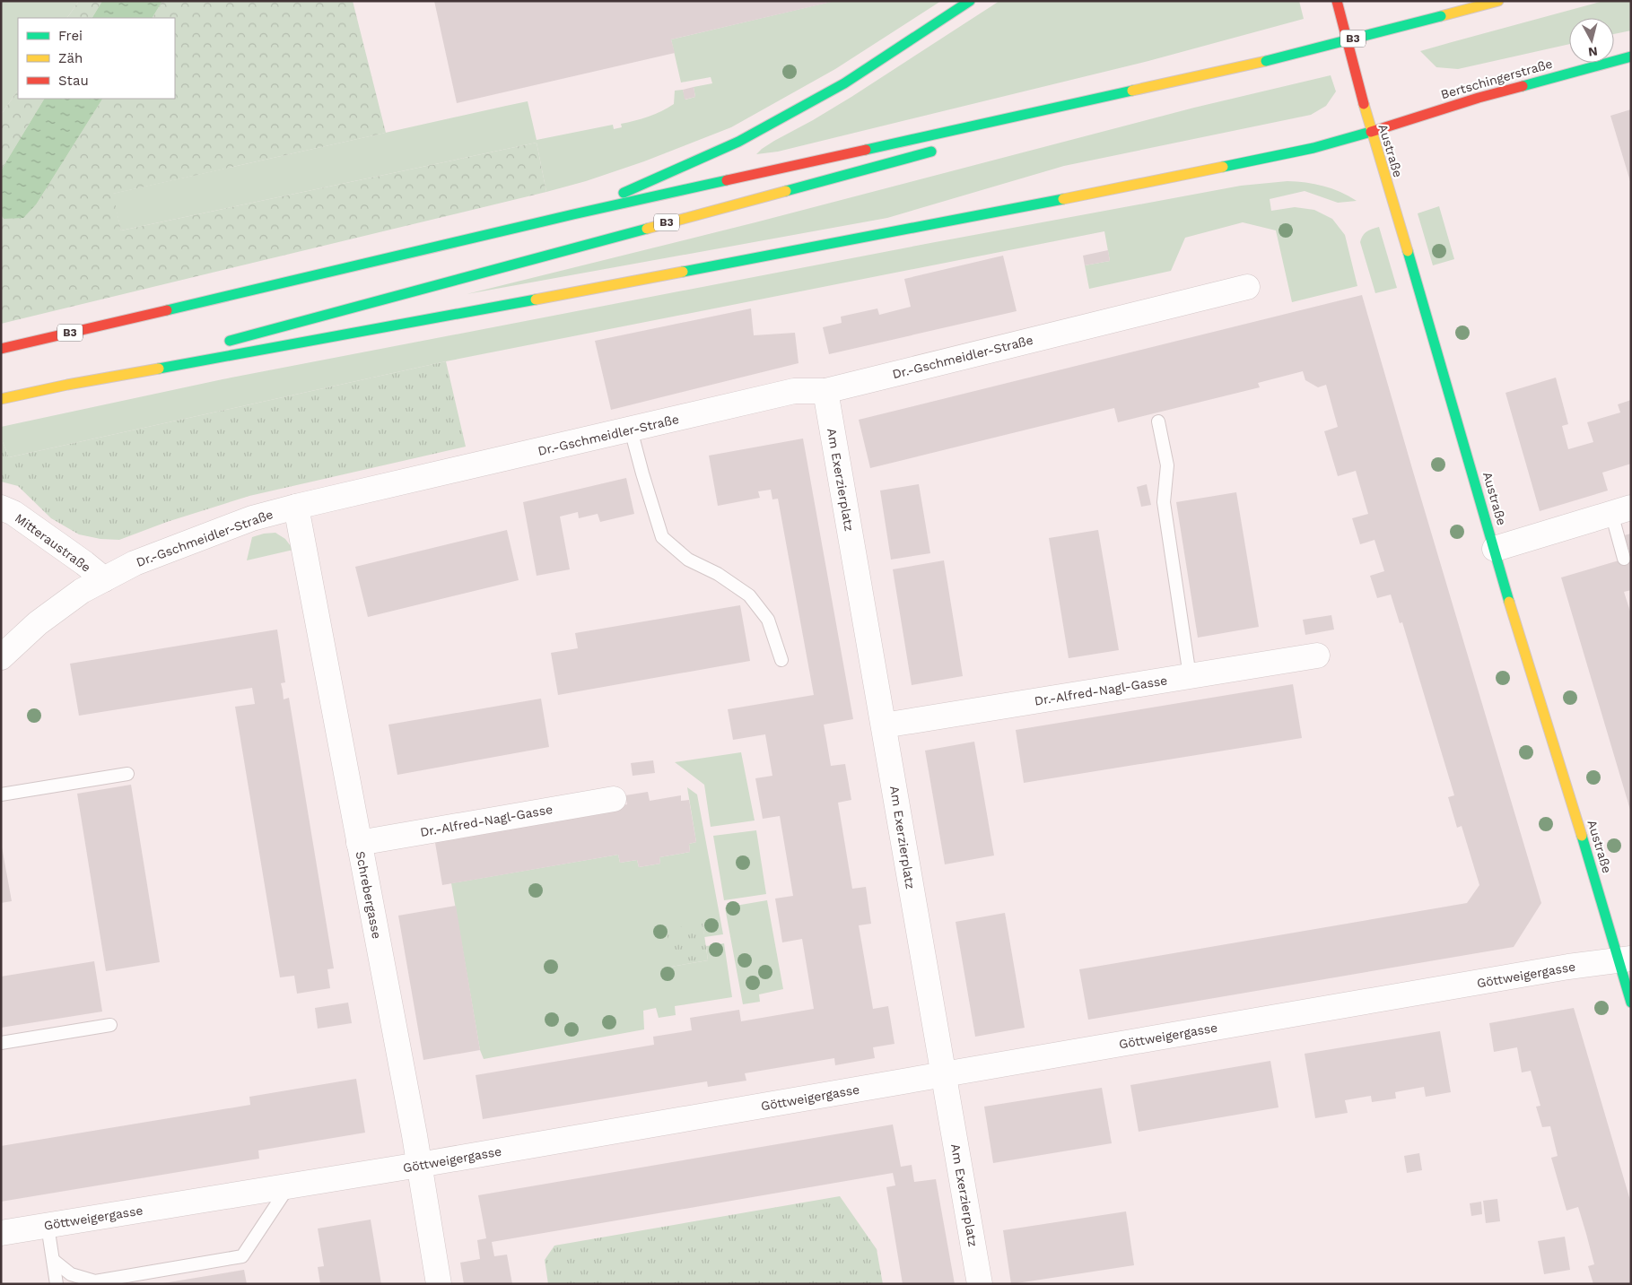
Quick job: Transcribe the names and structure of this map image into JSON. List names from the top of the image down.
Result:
{
  "streets": {
    "main road": ["B3", "Bertschingerstraße", "Austraße"],
    "street": [
      "Dr.-Gschmeidler-Straße",
      "Am Exerzierplatz",
      "Mitteraustraße",
      "Dr.-Alfred-Nagl-Gasse",
      "Schrebergasse",
      "Göttweigergasse"
    ]
  },
  "crossings": [
    ["Bertschingerstraße", "Austraße"],
    ["Austraße", "Göttweigergasse"],
    ["Dr.-Gschmeidler-Straße", "Am Exerzierplatz"],
    ["Dr.-Gschmeidler-Straße", "Mitteraustraße"],
    ["Dr.-Gschmeidler-Straße", "Schrebergasse"],
    ["Am Exerzierplatz", "Dr.-Alfred-Nagl-Gasse"],
    ["Am Exerzierplatz", "Göttweigergasse"],
    ["Dr.-Alfred-Nagl-Gasse", "Schrebergasse"],
    ["Schrebergasse", "Göttweigergasse"]
  ],
  "legend": ["Frei", "Zäh", "Stau"],
  "north": "bottom"
}
